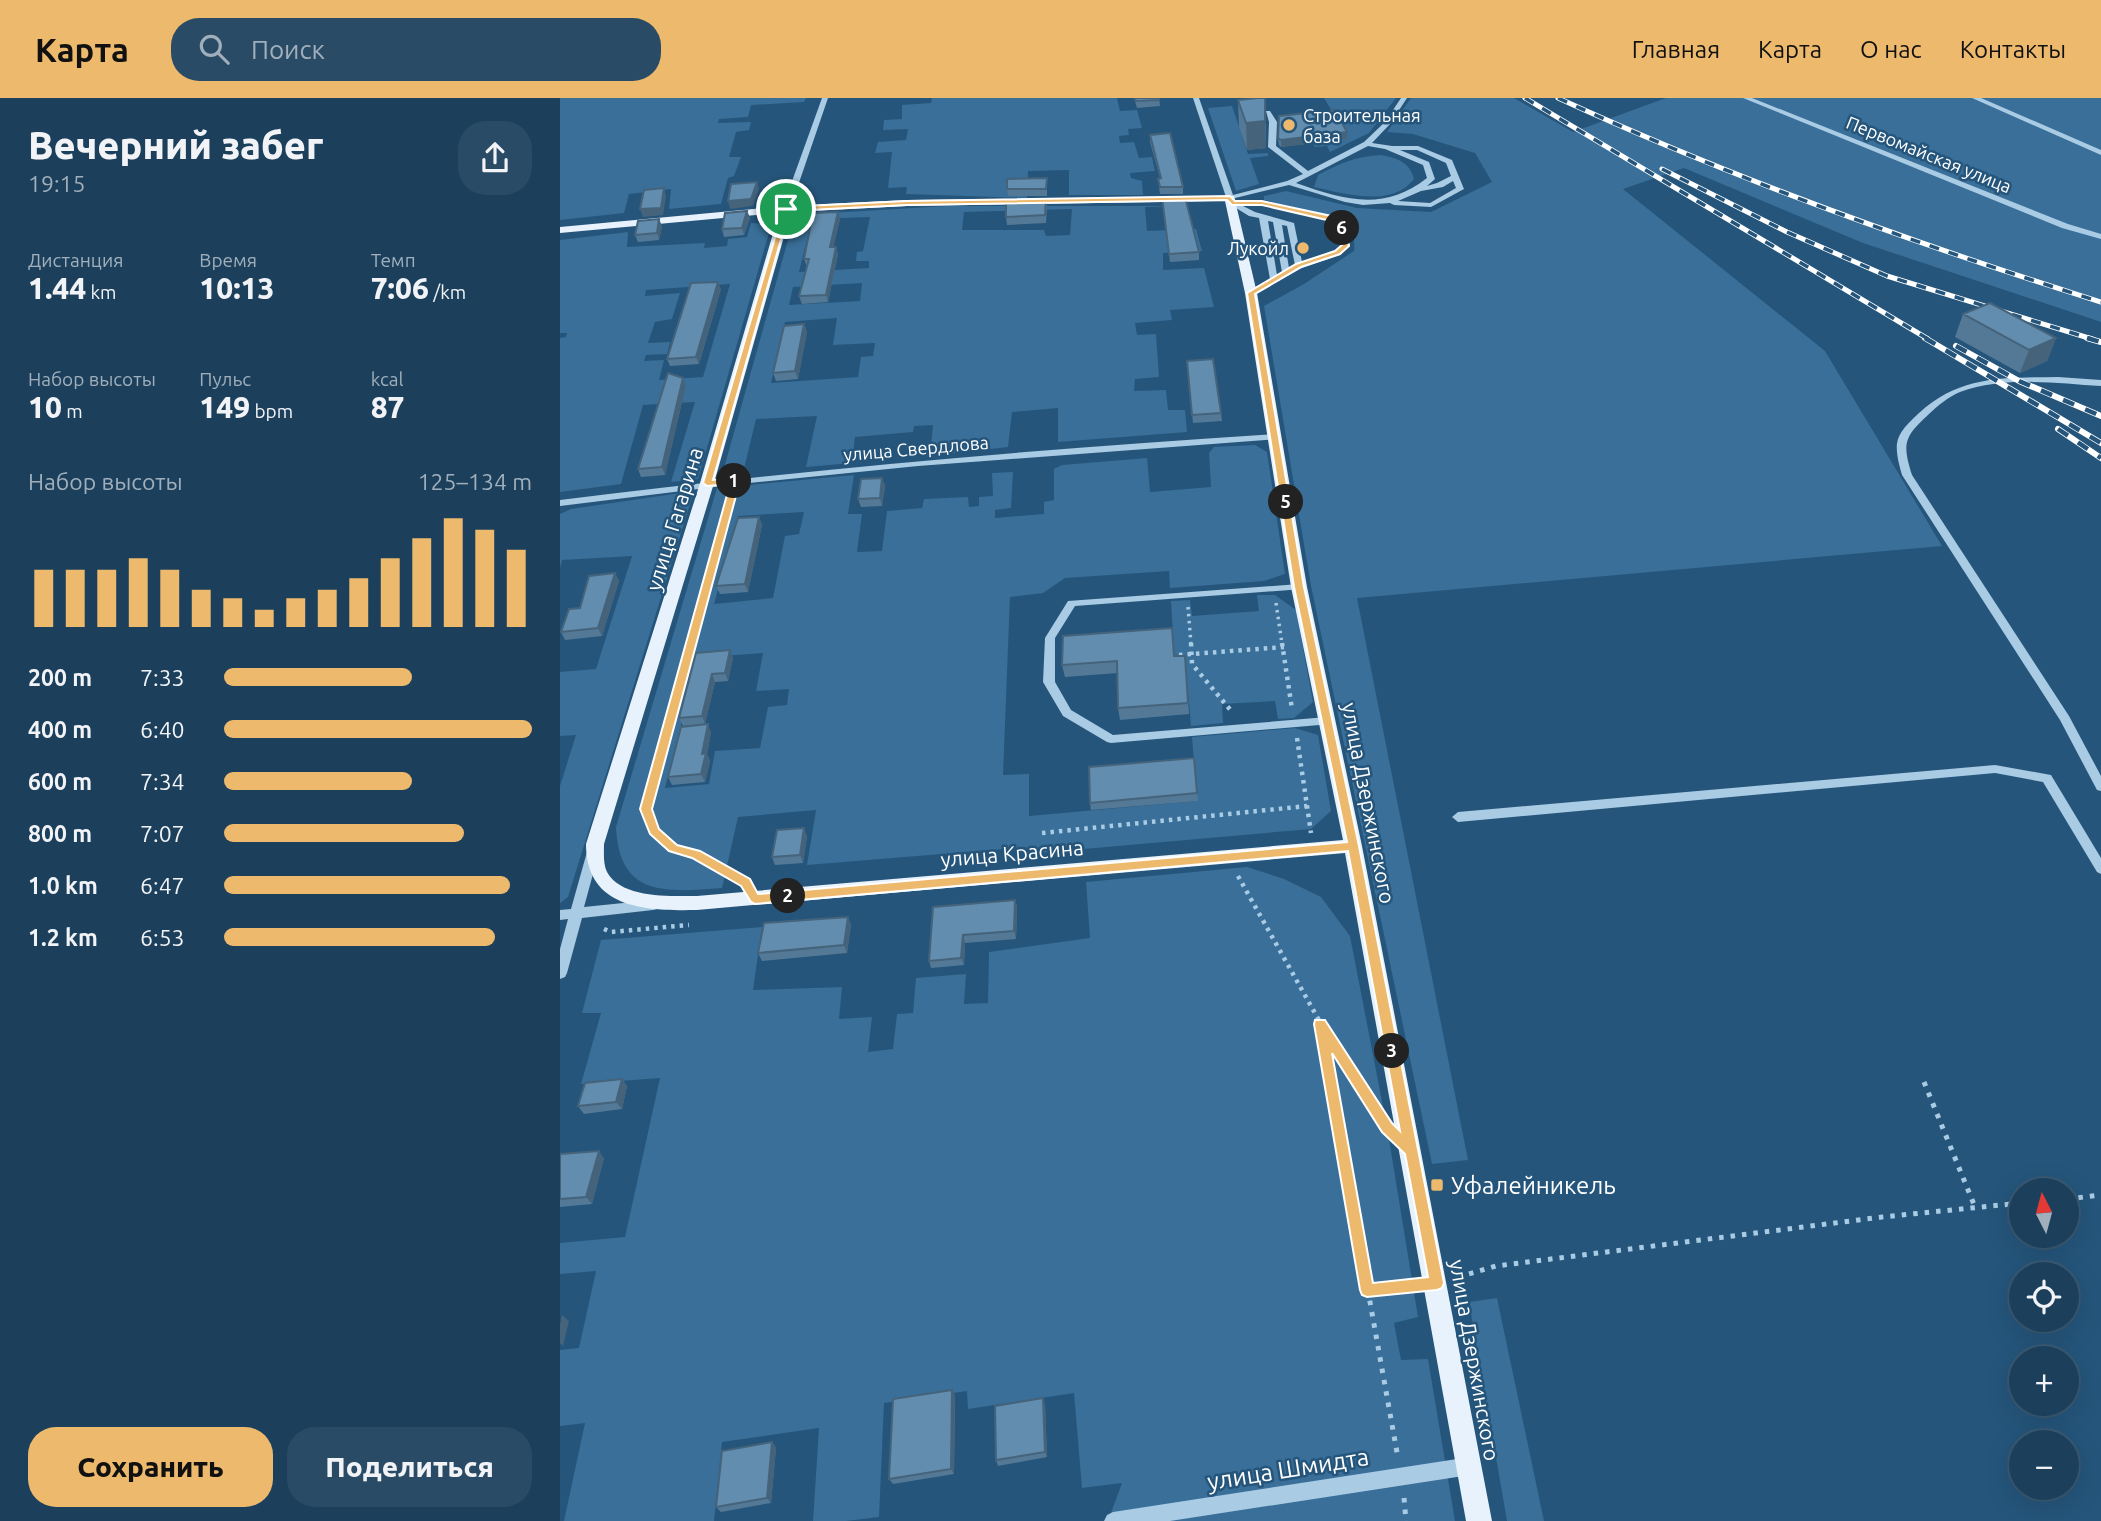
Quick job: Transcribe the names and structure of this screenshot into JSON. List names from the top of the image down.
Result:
{
  "streets": {
    "main road": ["улица Гагарина", "улица Дзержинского", "улица Красина"],
    "street": ["Первомайская улица", "улица Свердлова", "улица Шмидта"]
  },
  "crossings": [
    ["улица Свердлова", "улица Гагарина"],
    ["улица Свердлова", "улица Дзержинского"],
    ["улица Гагарина", "улица Красина"],
    ["улица Дзержинского", "улица Красина"],
    ["улица Дзержинского", "улица Шмидта"]
  ],
  "places": {
    "other": ["Строительная база", "Лукойл"],
    "transit": ["Уфалейникель"]
  },
  "north": "top",
  "page": {
    "header": "Карта",
    "search": "Поиск",
    "nav": [
      "Главная",
      "Карта",
      "О нас",
      "Контакты"
    ],
    "heading": ["Вечерний забег", "19:15"],
    "pins": [
      "6",
      "1",
      "5",
      "2",
      "3"
    ],
    "stats": [
      ["Дистанция", "1.44 km"],
      ["Время", "10:13"],
      ["Темп", "7:06 /km"],
      ["Набор высоты", "10 m"],
      ["Пульс", "149 bpm"],
      ["kcal", "87"]
    ],
    "chart": ["Набор высоты", "125–134 m"],
    "list": [
      {
        "name": "200 m",
        "note": "7:33"
      },
      {
        "name": "400 m",
        "note": "6:40"
      },
      {
        "name": "600 m",
        "note": "7:34"
      },
      {
        "name": "800 m",
        "note": "7:07"
      },
      {
        "name": "1.0 km",
        "note": "6:47"
      },
      {
        "name": "1.2 km",
        "note": "6:53"
      }
    ],
    "map_buttons": ["+", "−"],
    "buttons": ["Сохранить", "Поделиться"]
  }
}
